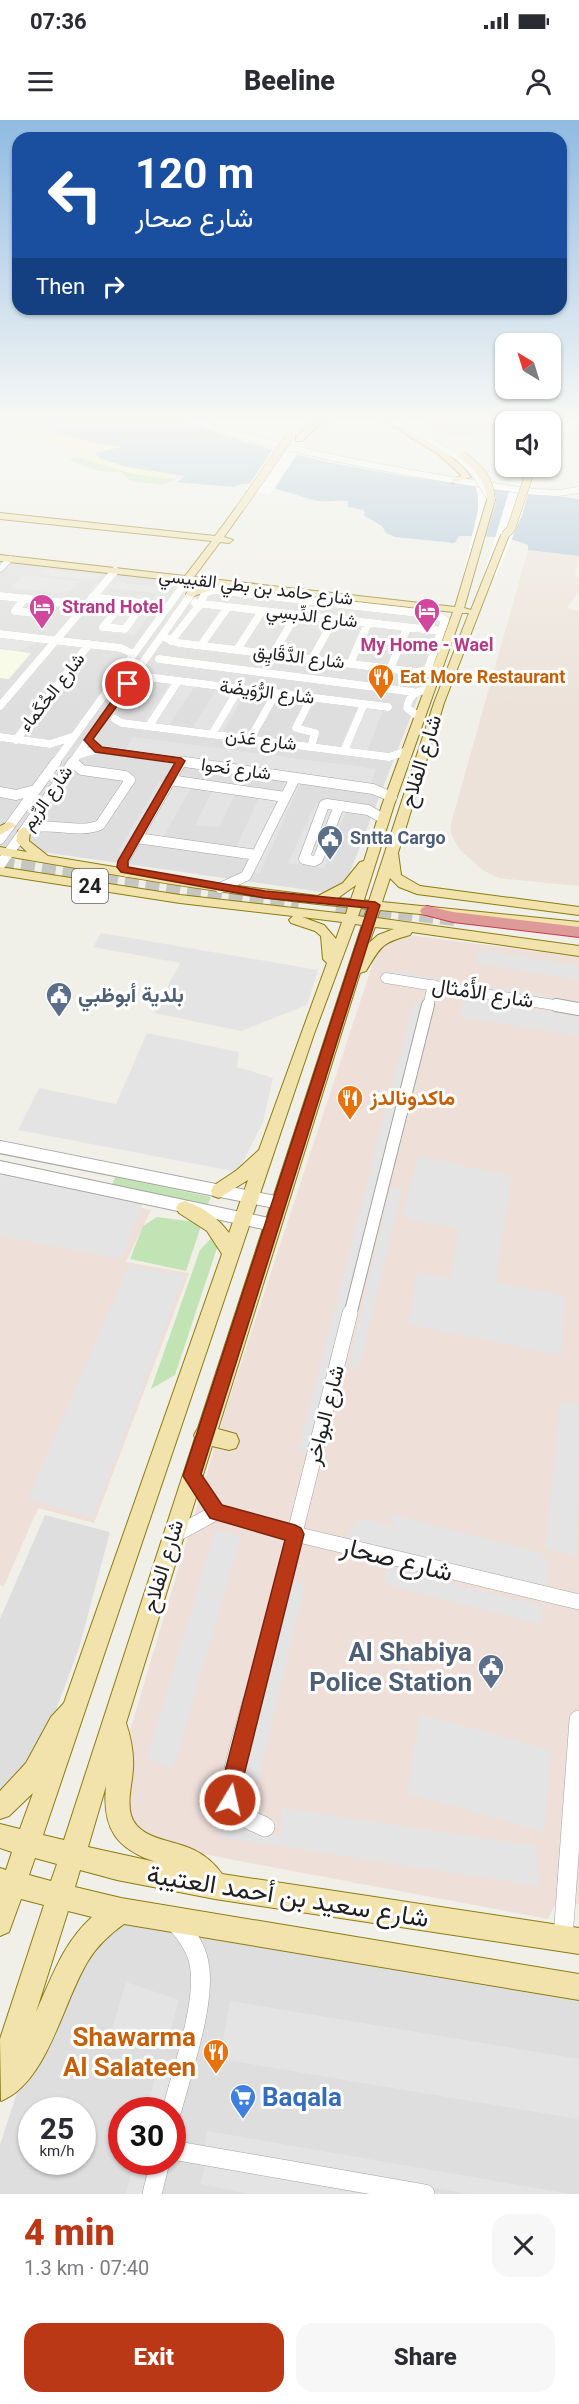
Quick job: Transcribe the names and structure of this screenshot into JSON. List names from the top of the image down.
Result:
{
  "streets": {
    "main road": [
      "شارع حامد بن بطي القبيسي",
      "شارع الفلاح",
      "شارع الرِّيم",
      "24",
      "شارع سعيد بن أحمد العتيبة"
    ],
    "street": [
      "شارع الدِّبسِي",
      "شارع الدَّقَايِق",
      "شارع الحُكَماء",
      "شارع الرُّوَيضَة",
      "شارع عَدَن",
      "شارع نَحوا",
      "شارع الأَمْثال",
      "شارع البواخر",
      "شارع صحار"
    ]
  },
  "crossings": [
    ["شارع حامد بن بطي القبيسي", "شارع الفلاح"],
    ["شارع حامد بن بطي القبيسي", "شارع الرِّيم"],
    ["شارع الدِّبسِي", "شارع الرِّيم"],
    ["شارع الدَّقَايِق", "شارع الفلاح"],
    ["شارع الدَّقَايِق", "شارع الرِّيم"],
    ["شارع عَدَن", "شارع الفلاح"],
    ["شارع الفلاح", "شارع نَحوا"],
    ["شارع الفلاح", "24"],
    ["شارع الفلاح", "شارع سعيد بن أحمد العتيبة"],
    ["شارع نَحوا", "شارع الرِّيم"],
    ["شارع الرِّيم", "24"],
    ["شارع الأَمْثال", "شارع البواخر"],
    ["شارع البواخر", "شارع صحار"]
  ],
  "places": {
    "hotel": ["Strand Hotel", "My Home - Wael"],
    "restaurant": ["Eat More Restaurant", "ماكدونالدز", "Shawarma Al Salateen"],
    "public building": ["Sntta Cargo", "بلدية أبوظبي", "Al Shabiya Police Station"],
    "supermarket": ["Baqala"]
  },
  "north": "top left",
  "page": {
    "status": "07:36",
    "header": "Beeline",
    "turn": ["120 m", "شارع صحار"],
    "then": "Then",
    "speed": "25 km/h",
    "limit": "30",
    "heading": ["4 min", "1.3 km · 07:40"],
    "buttons": ["Exit", "Share"]
  }
}
